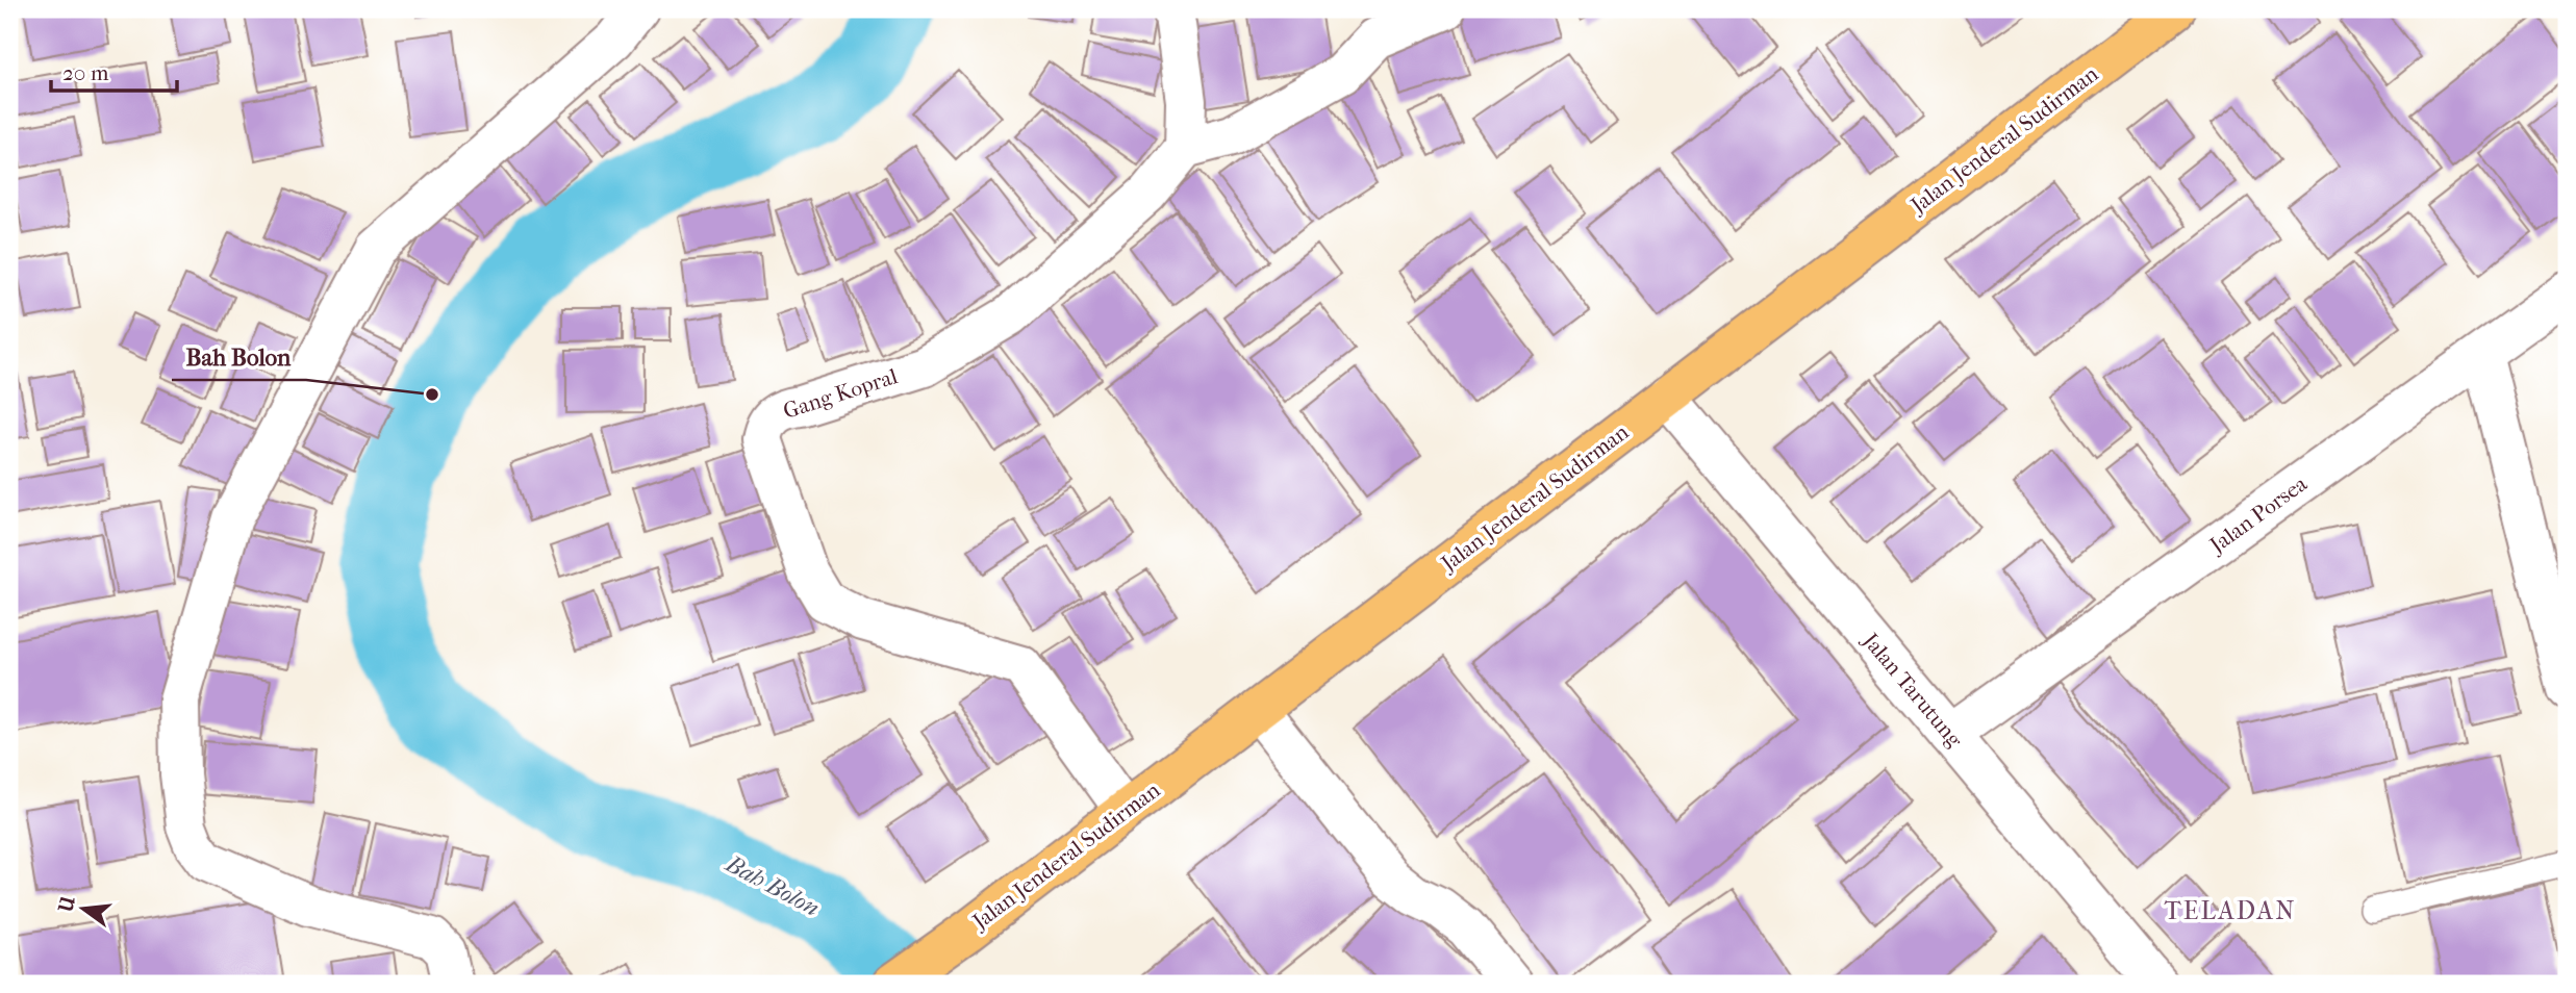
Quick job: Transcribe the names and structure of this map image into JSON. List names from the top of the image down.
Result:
{
  "streets": {
    "main road": ["Jalan Jenderal Sudirman"],
    "street": ["Gang Kopral", "Jalan Porsea", "Jalan Tarutung"]
  },
  "crossings": [
    ["Jalan Jenderal Sudirman", "Gang Kopral"],
    ["Jalan Jenderal Sudirman", "Jalan Tarutung"],
    ["Jalan Porsea", "Jalan Tarutung"]
  ],
  "districts": ["TELADAN"],
  "water": ["Bah Bolon"],
  "places": ["Bah Bolon"],
  "scale_bar": "20 m",
  "north": "left"
}
